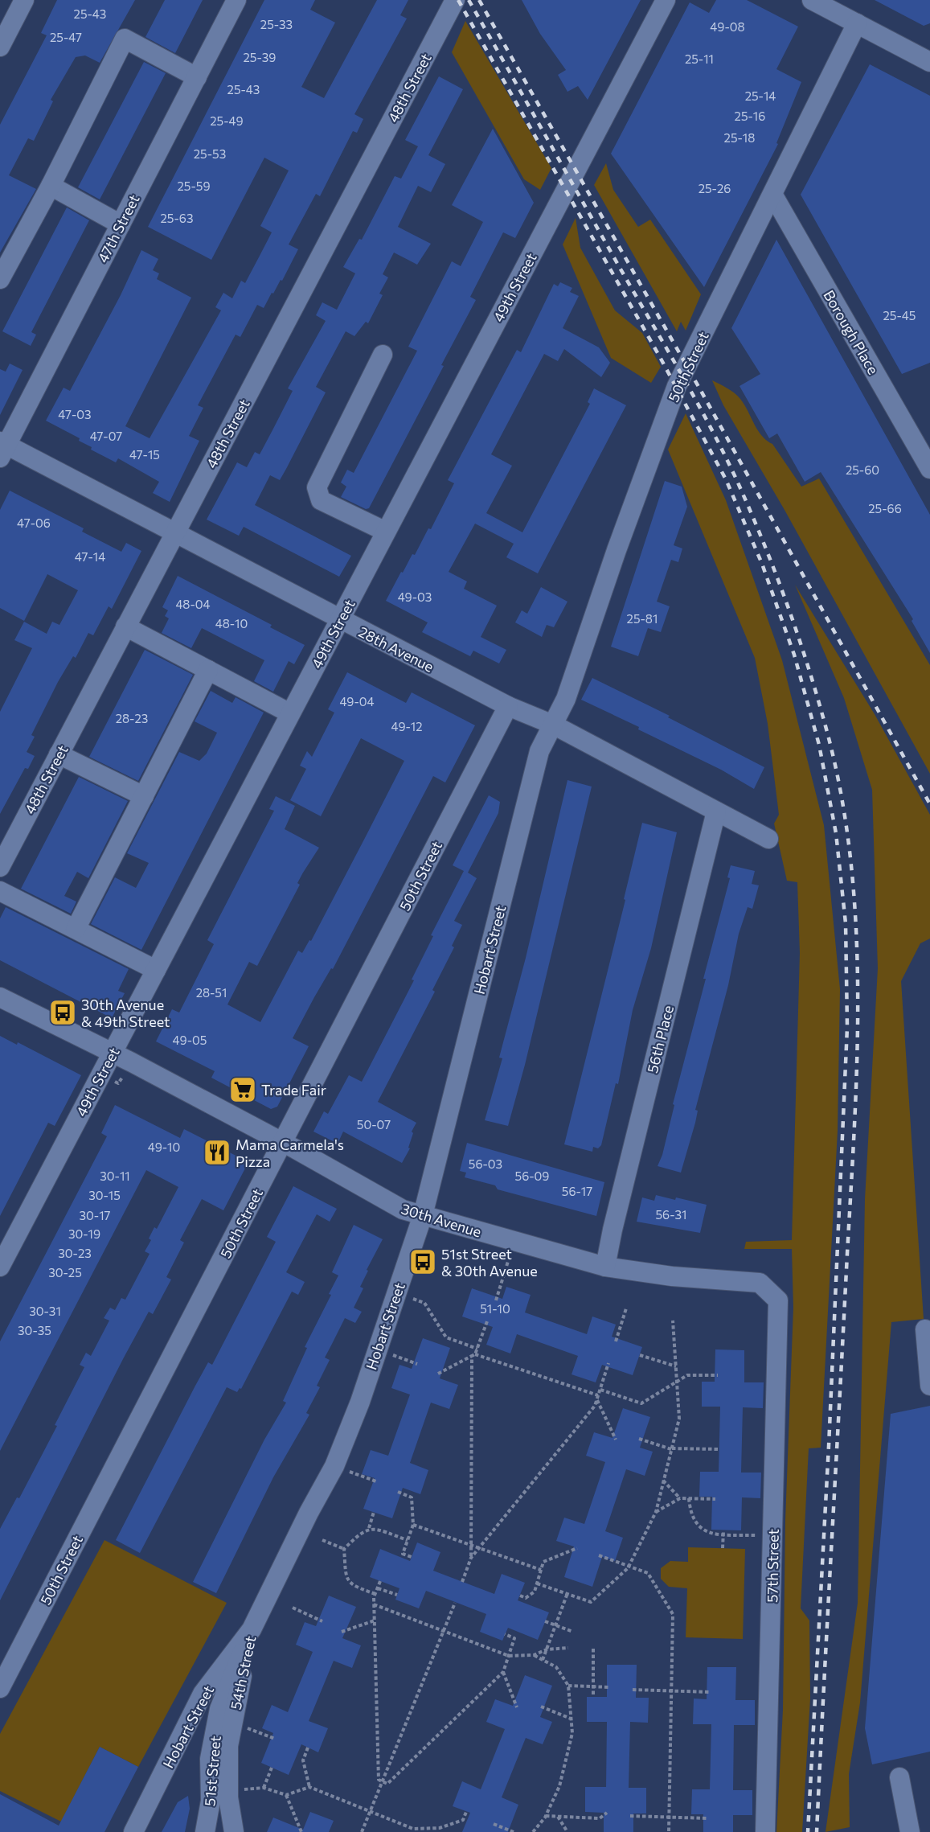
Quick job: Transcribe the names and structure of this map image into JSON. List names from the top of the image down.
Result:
{
  "streets": {
    "street": [
      "48th Street",
      "47th Street",
      "49th Street",
      "Borough Place",
      "50th Street",
      "28th Avenue",
      "Hobart Street",
      "56th Place",
      "30th Avenue",
      "57th Street",
      "54th Street",
      "51st Street"
    ]
  },
  "crossings": [
    ["48th Street", "28th Avenue"],
    ["47th Street", "28th Avenue"],
    ["49th Street", "28th Avenue"],
    ["49th Street", "30th Avenue"],
    ["Borough Place", "50th Street"],
    ["50th Street", "28th Avenue"],
    ["50th Street", "Hobart Street"],
    ["50th Street", "30th Avenue"],
    ["28th Avenue", "Hobart Street"],
    ["28th Avenue", "56th Place"],
    ["Hobart Street", "30th Avenue"],
    ["Hobart Street", "54th Street"],
    ["Hobart Street", "51st Street"],
    ["56th Place", "30th Avenue"],
    ["30th Avenue", "57th Street"],
    ["54th Street", "51st Street"]
  ],
  "places": {
    "bus stop": ["30th Avenue & 49th Street", "51st Street & 30th Avenue"],
    "supermarket": ["Trade Fair"],
    "restaurant": ["Mama Carmela's Pizza"]
  },
  "house_numbers": [
    "25-43",
    "25-33",
    "49-08",
    "25-47",
    "25-39",
    "25-11",
    "25-43",
    "25-14",
    "25-16",
    "25-49",
    "25-18",
    "25-53",
    "25-59",
    "25-26",
    "25-63",
    "25-45",
    "47-03",
    "47-07",
    "47-15",
    "25-60",
    "25-66",
    "47-06",
    "47-14",
    "49-03",
    "48-04",
    "25-81",
    "48-10",
    "49-04",
    "28-23",
    "49-12",
    "28-51",
    "49-05",
    "50-07",
    "49-10",
    "56-03",
    "30-11",
    "56-09",
    "56-17",
    "30-15",
    "56-31",
    "30-17",
    "30-19",
    "30-23",
    "30-25",
    "51-10",
    "30-31",
    "30-35"
  ]
}
